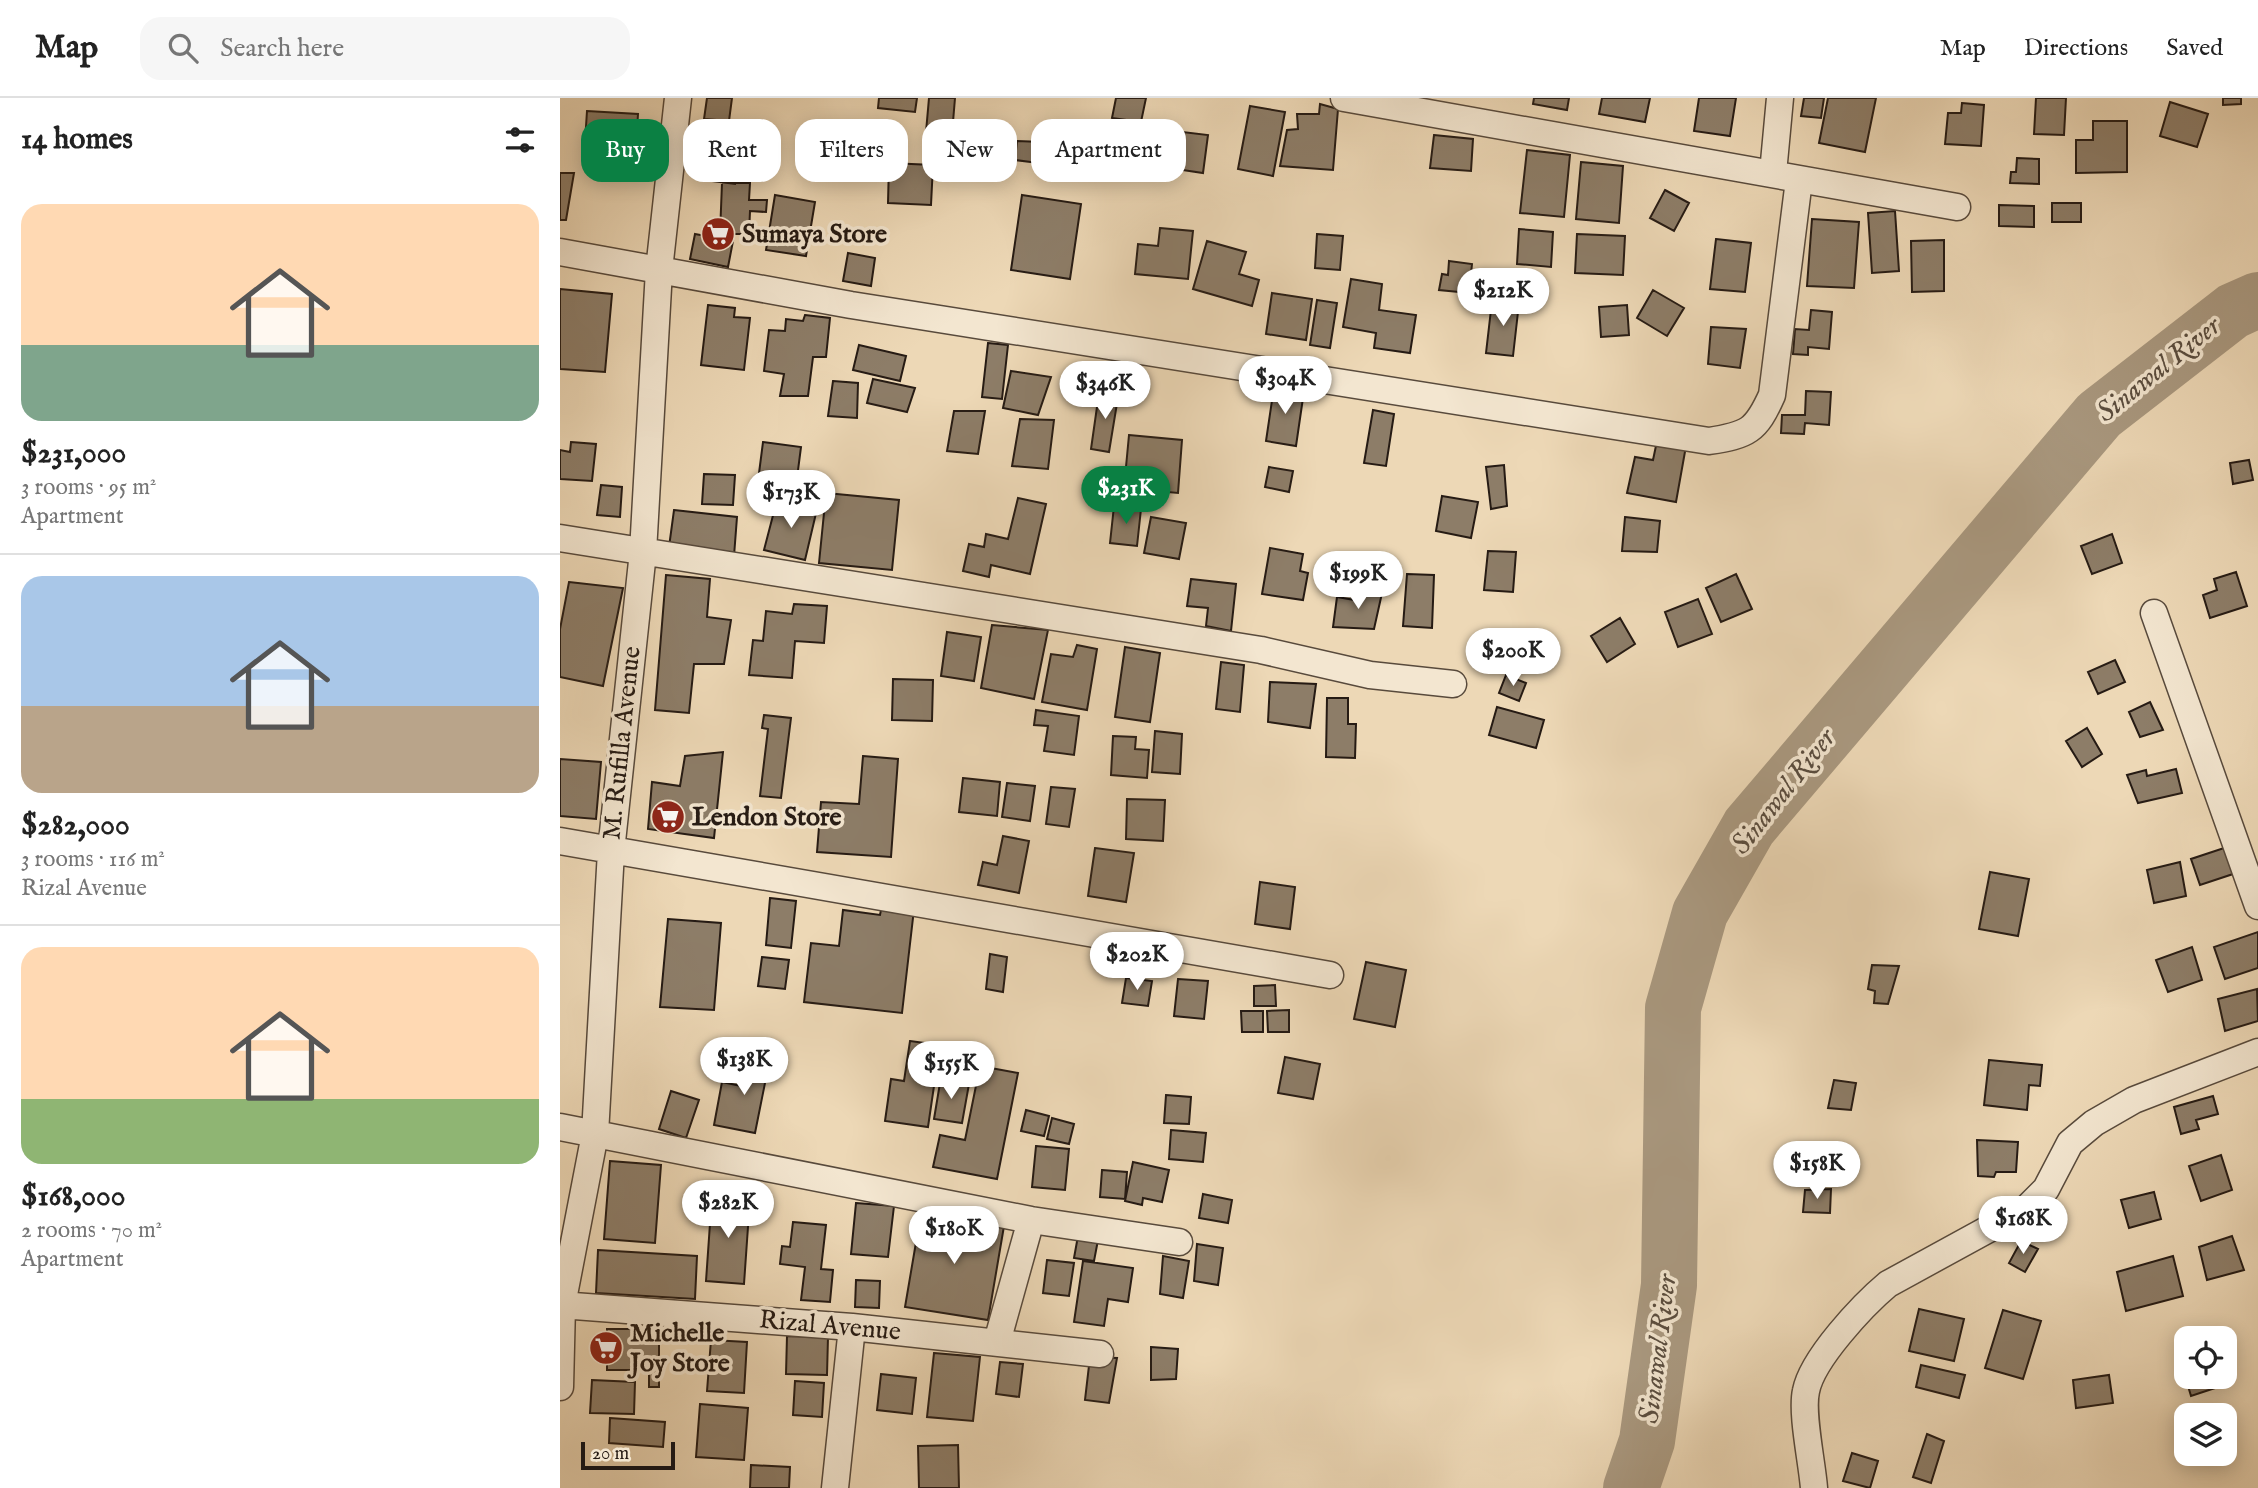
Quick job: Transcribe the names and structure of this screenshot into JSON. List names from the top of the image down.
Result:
{
  "streets": {
    "street": ["M. Rufilla Avenue", "Rizal Avenue"]
  },
  "crossings": [
    ["M. Rufilla Avenue", "Rizal Avenue"]
  ],
  "water": ["Sinawal River"],
  "places": {
    "supermarket": ["Sumaya Store", "Lendon Store", "Michelle Joy Store"]
  },
  "scale_bar": "20 m",
  "page": {
    "header": "Map",
    "search": "Search here",
    "nav": ["Map", "Directions", "Saved"],
    "heading": "14 homes",
    "chip": [
      "Buy",
      "Rent",
      "Filters",
      "New",
      "Apartment"
    ],
    "list": [
      {
        "name": "$231,000",
        "note": "3 rooms · 95 m² · Apartment"
      },
      {
        "name": "$282,000",
        "note": "3 rooms · 116 m² · Rizal Avenue"
      },
      {
        "name": "$168,000",
        "note": "2 rooms · 70 m² · Apartment"
      }
    ],
    "price": [
      "$212K",
      "$304K",
      "$346K",
      "$231K",
      "$173K",
      "$199K",
      "$200K",
      "$202K",
      "$138K",
      "$155K",
      "$158K",
      "$282K",
      "$168K",
      "$180K"
    ],
    "scale": "20 m"
  }
}
